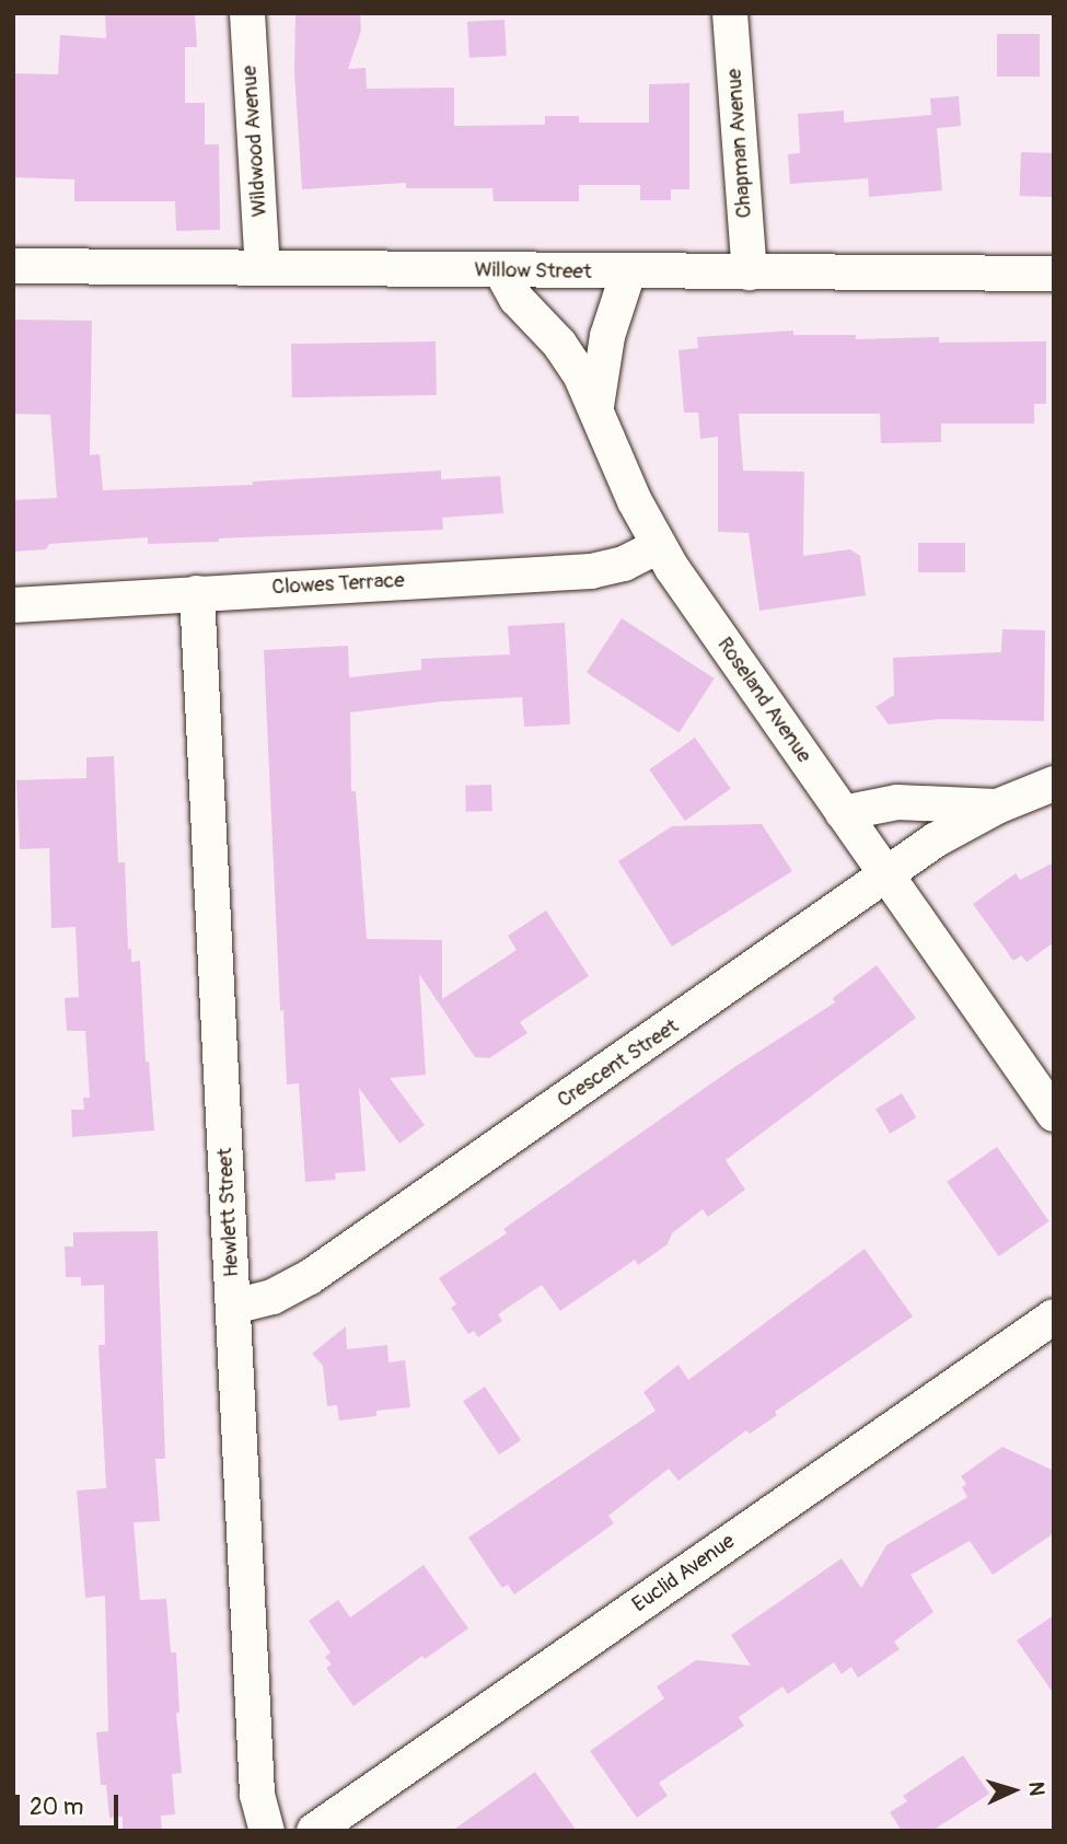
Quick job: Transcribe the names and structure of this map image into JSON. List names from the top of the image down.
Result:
{
  "streets": {
    "street": [
      "Wildwood Avenue",
      "Chapman Avenue",
      "Willow Street",
      "Clowes Terrace",
      "Roseland Avenue",
      "Crescent Street",
      "Hewlett Street",
      "Euclid Avenue"
    ]
  },
  "crossings": [
    ["Wildwood Avenue", "Willow Street"],
    ["Chapman Avenue", "Willow Street"],
    ["Willow Street", "Roseland Avenue"],
    ["Clowes Terrace", "Roseland Avenue"],
    ["Clowes Terrace", "Hewlett Street"],
    ["Roseland Avenue", "Crescent Street"],
    ["Crescent Street", "Hewlett Street"]
  ],
  "scale_bar": "20 m",
  "north": "right"
}
